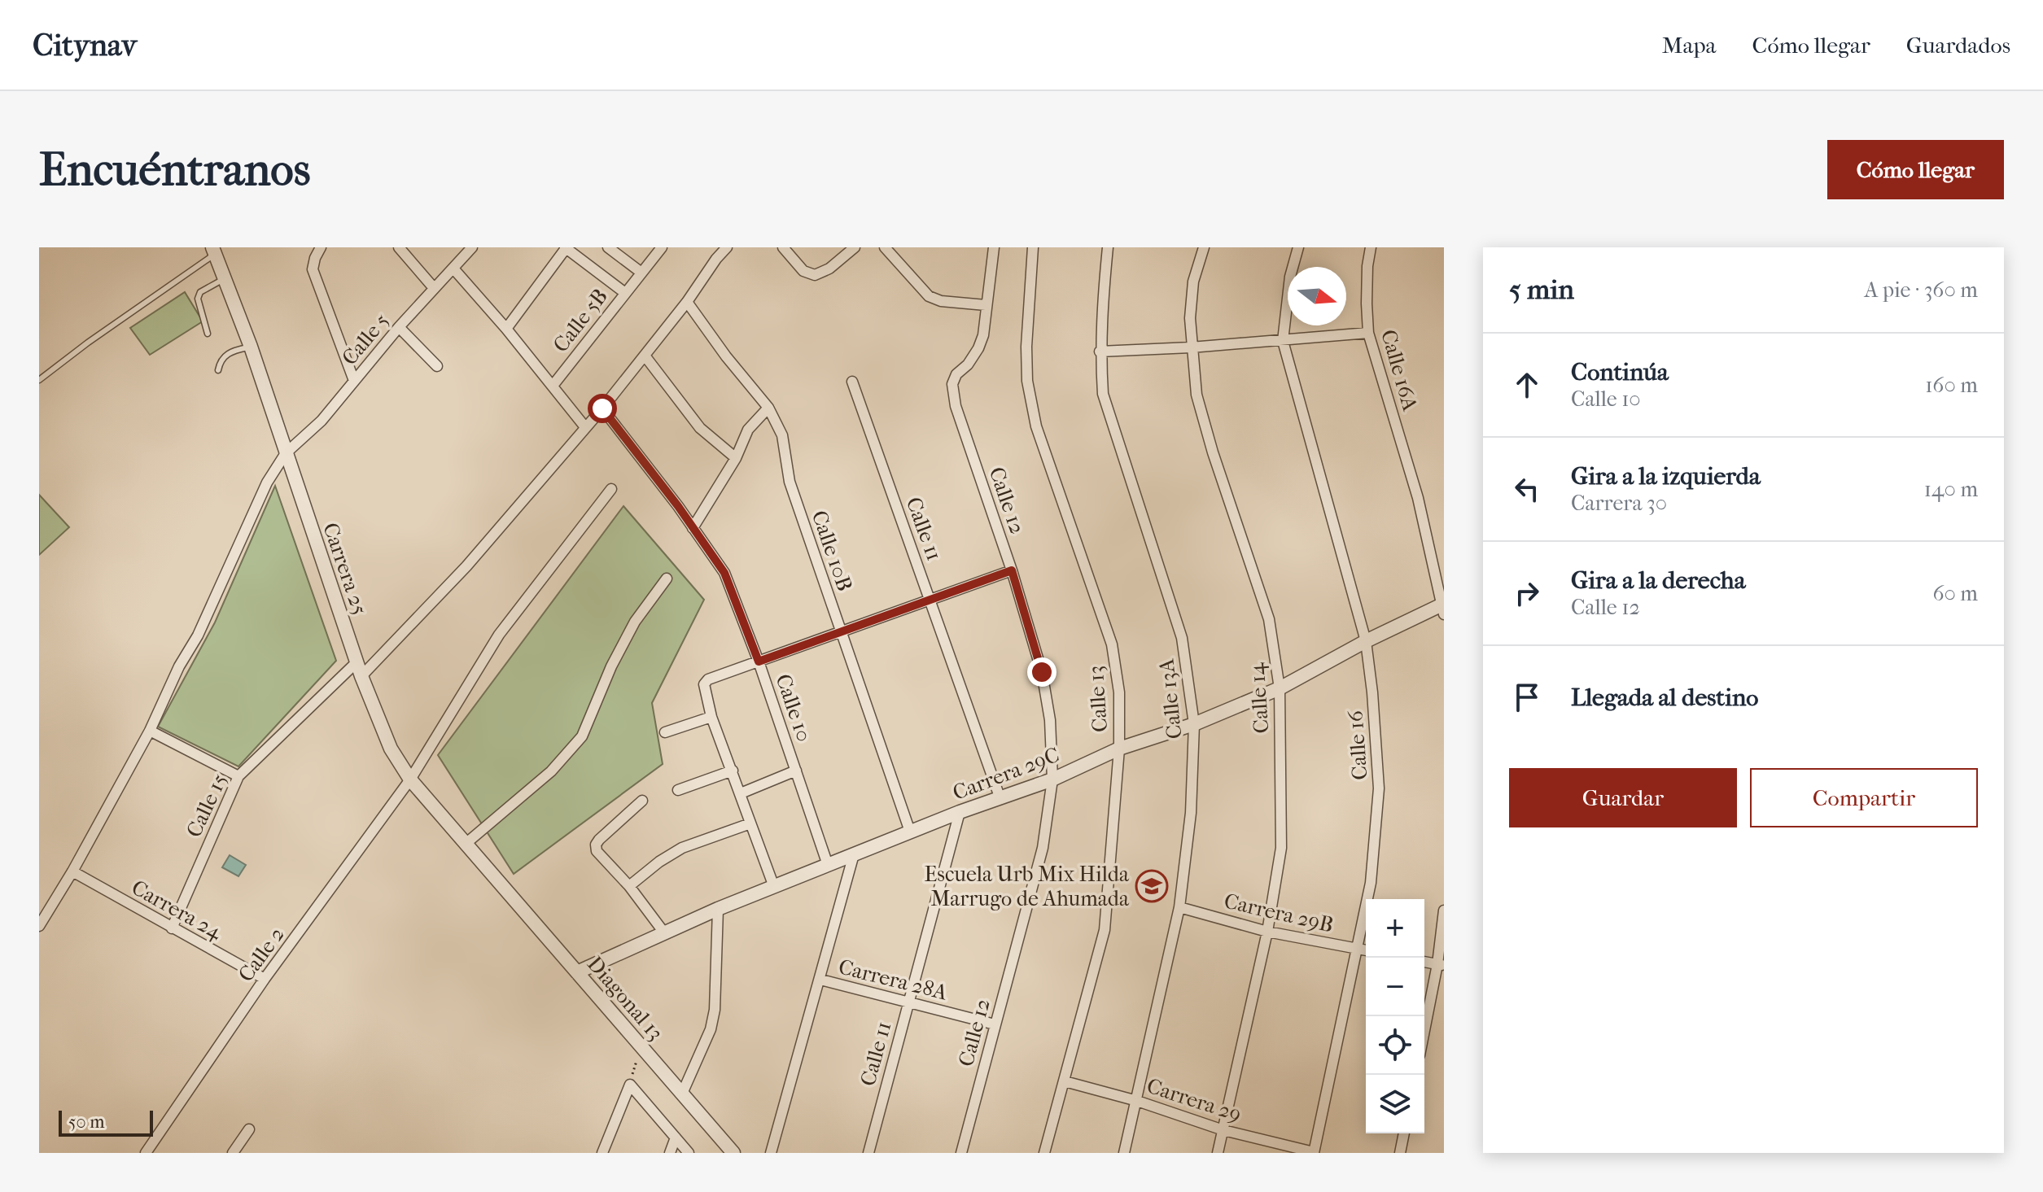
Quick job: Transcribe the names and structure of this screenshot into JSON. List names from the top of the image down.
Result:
{
  "streets": {
    "street": [
      "Calle 5B",
      "Calle 5",
      "Calle 16A",
      "Calle 12",
      "Calle 11",
      "Calle 10B",
      "Carrera 25",
      "Calle 14",
      "Calle 13",
      "Calle 13A",
      "Calle 10",
      "Calle 16",
      "Carrera 29C",
      "Calle 15",
      "Carrera 24",
      "Carrera 29B",
      "Calle 2",
      "Carrera 28A",
      "Diagonal 13",
      "Carrera 29"
    ]
  },
  "crossings": [
    ["Calle 5", "Carrera 25"],
    ["Calle 5", "Carrera 24"],
    ["Calle 16A", "Carrera 29C"],
    ["Calle 12", "Carrera 29C"],
    ["Calle 12", "Carrera 28A"],
    ["Calle 11", "Carrera 29C"],
    ["Calle 11", "Carrera 28A"],
    ["Calle 10B", "Carrera 29C"],
    ["Carrera 25", "Calle 15"],
    ["Carrera 25", "Calle 2"],
    ["Carrera 25", "Diagonal 13"],
    ["Calle 14", "Carrera 29C"],
    ["Calle 14", "Carrera 29B"],
    ["Calle 14", "Carrera 29"],
    ["Calle 13", "Carrera 29C"],
    ["Calle 13", "Carrera 29"],
    ["Calle 13A", "Carrera 29C"],
    ["Calle 13A", "Carrera 29B"],
    ["Calle 13A", "Carrera 29"],
    ["Calle 10", "Carrera 29C"],
    ["Calle 16", "Carrera 29C"],
    ["Calle 16", "Carrera 29B"],
    ["Calle 16", "Carrera 29"],
    ["Carrera 29C", "Diagonal 13"],
    ["Calle 15", "Carrera 24"],
    ["Carrera 24", "Calle 2"]
  ],
  "places": {
    "school or university": ["Escuela Urb Mix Hilda Marrugo de Ahumada"]
  },
  "scale_bar": "50 m",
  "north": "right",
  "page": {
    "header": "Citynav",
    "nav": ["Mapa", "Cómo llegar", "Guardados"],
    "buttons": [
      "Cómo llegar",
      ["Guardar", "Compartir"]
    ],
    "title": "Encuéntranos",
    "heading": ["5 min", "A pie · 360 m"],
    "list": [
      ["Continúa", "Calle 10", "160 m"],
      ["Gira a la izquierda", "Carrera 30", "140 m"],
      ["Gira a la derecha", "Calle 12", "60 m"],
      "Llegada al destino"
    ],
    "map_buttons": ["+", "−"],
    "scale": "50 m"
  }
}
